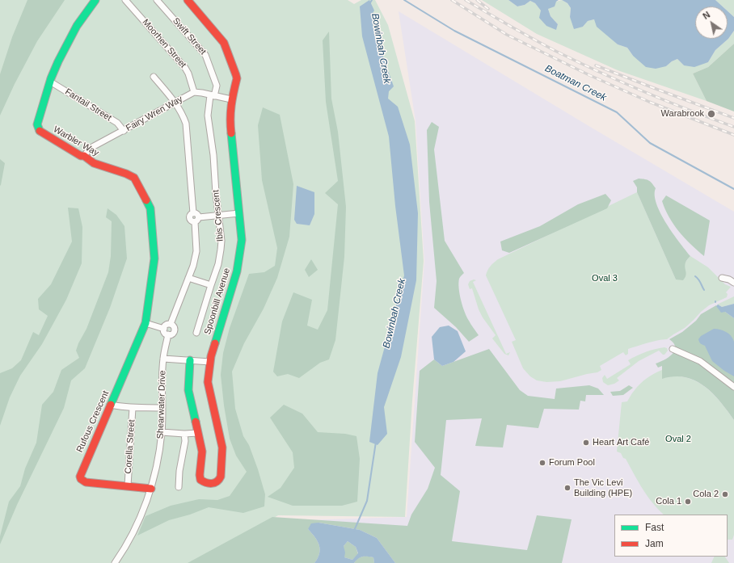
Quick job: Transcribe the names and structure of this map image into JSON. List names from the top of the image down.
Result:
{
  "streets": {
    "street": [
      "Swift Street",
      "Moorhen Street",
      "Fantail Street",
      "Fairy Wren Way",
      "Warbler Way",
      "Ibis Crescent",
      "Spoonbill Avenue",
      "Shearwater Drive",
      "Rufous Crescent",
      "Corella Street"
    ]
  },
  "crossings": [
    ["Swift Street", "Ibis Crescent"],
    ["Moorhen Street", "Fairy Wren Way"],
    ["Fantail Street", "Fairy Wren Way"],
    ["Fantail Street", "Warbler Way"],
    ["Fairy Wren Way", "Warbler Way"],
    ["Warbler Way", "Rufous Crescent"],
    ["Shearwater Drive", "Rufous Crescent"],
    ["Rufous Crescent", "Corella Street"]
  ],
  "water": ["Bowinbah Creek", "Boatman Creek"],
  "parks": ["Oval 3", "Oval 2"],
  "places": [
    "Warabrook",
    "Heart Art Café",
    "Forum Pool",
    "The Vic Levi Building (HPE)",
    "Cola 2",
    "Cola 1"
  ],
  "legend": ["Fast", "Jam"],
  "north": "top left"
}
